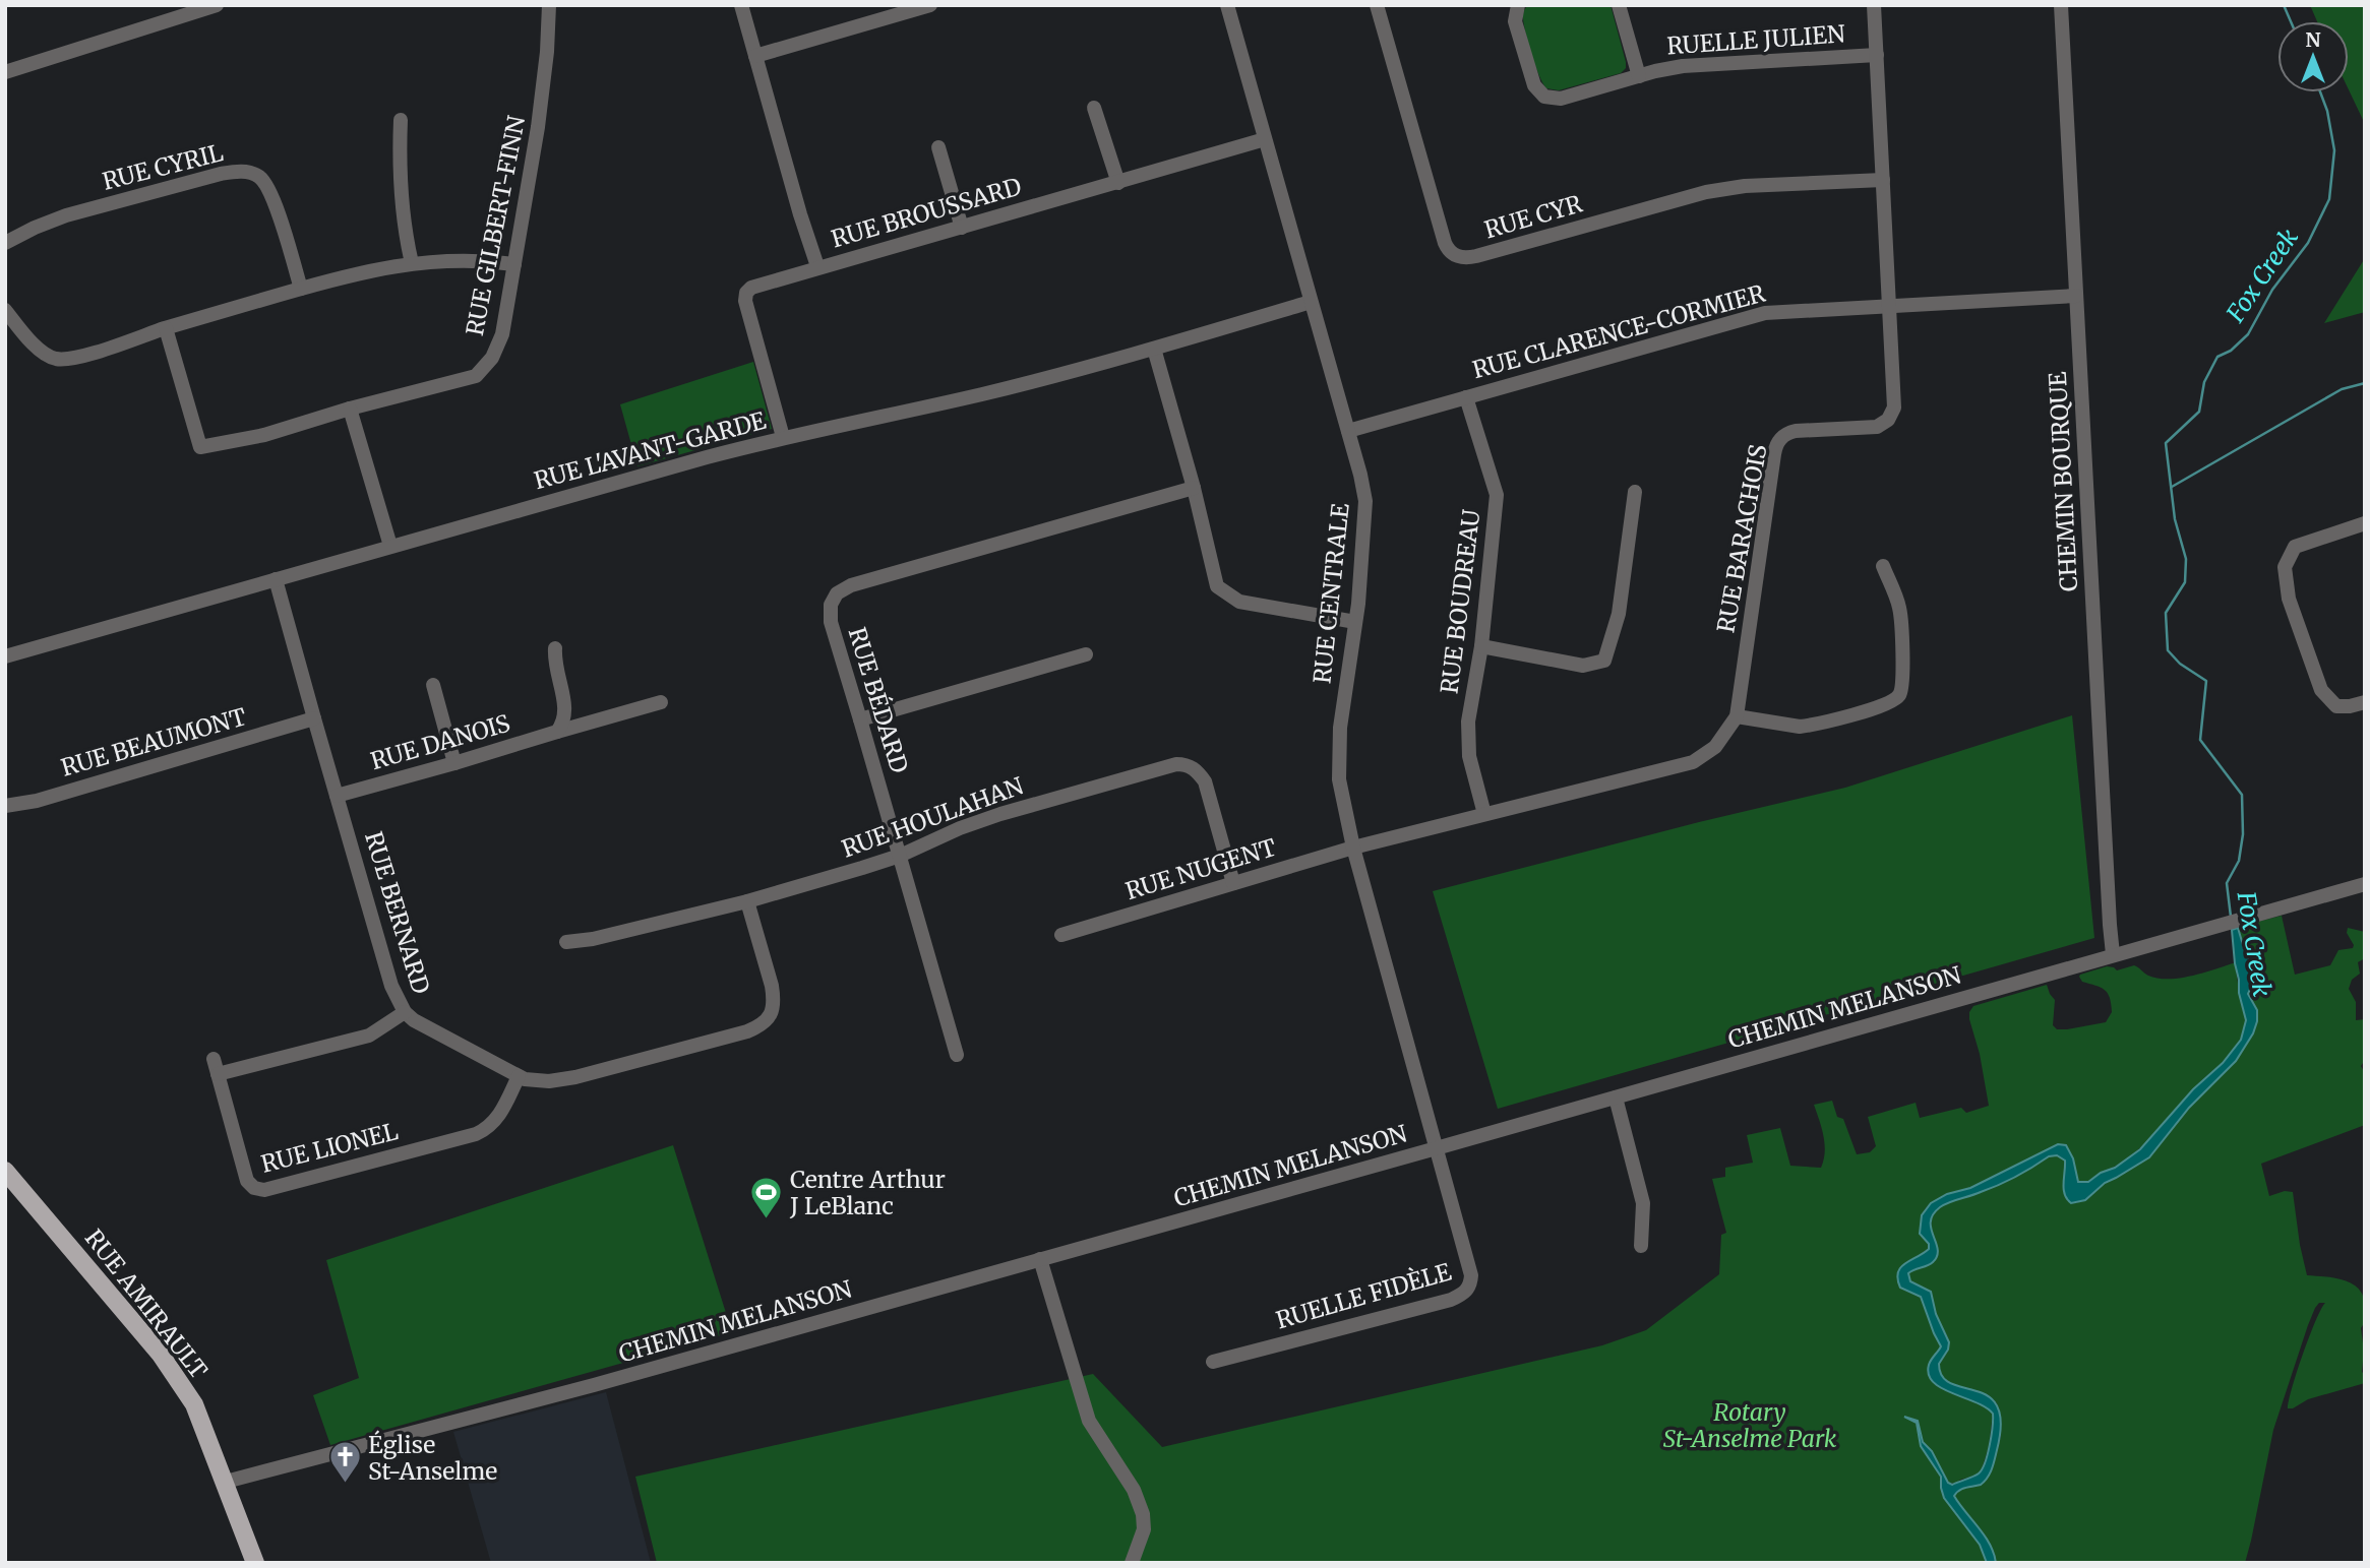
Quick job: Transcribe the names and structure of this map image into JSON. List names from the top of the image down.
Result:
{
  "streets": {
    "main road": ["RUE AMIRAULT"],
    "street": [
      "RUELLE JULIEN",
      "RUE CYRIL",
      "RUE BROUSSARD",
      "RUE CYR",
      "RUE GILBERT-FINN",
      "RUE CLARENCE-CORMIER",
      "RUE L'AVANT-GARDE",
      "CHEMIN BOURQUE",
      "RUE BARACHOIS",
      "RUE CENTRALE",
      "RUE BOUDREAU",
      "RUE BÉDARD",
      "RUE BEAUMONT",
      "RUE DANOIS",
      "RUE HOULAHAN",
      "RUE NUGENT",
      "RUE BERNARD",
      "CHEMIN MELANSON",
      "RUE LIONEL",
      "RUELLE FIDÈLE"
    ]
  },
  "crossings": [
    ["RUELLE JULIEN", "RUE BARACHOIS"],
    ["RUE BROUSSARD", "RUE L'AVANT-GARDE"],
    ["RUE BROUSSARD", "RUE CENTRALE"],
    ["RUE CYR", "RUE BARACHOIS"],
    ["RUE CLARENCE-CORMIER", "CHEMIN BOURQUE"],
    ["RUE CLARENCE-CORMIER", "RUE BARACHOIS"],
    ["RUE CLARENCE-CORMIER", "RUE CENTRALE"],
    ["RUE CLARENCE-CORMIER", "RUE BOUDREAU"],
    ["RUE L'AVANT-GARDE", "RUE CENTRALE"],
    ["RUE L'AVANT-GARDE", "RUE BERNARD"],
    ["CHEMIN BOURQUE", "CHEMIN MELANSON"],
    ["RUE BARACHOIS", "RUE CENTRALE"],
    ["RUE BARACHOIS", "RUE BOUDREAU"],
    ["RUE BARACHOIS", "RUE NUGENT"],
    ["RUE CENTRALE", "RUE NUGENT"],
    ["RUE CENTRALE", "CHEMIN MELANSON"],
    ["RUE CENTRALE", "RUELLE FIDÈLE"],
    ["RUE BÉDARD", "RUE HOULAHAN"],
    ["RUE BEAUMONT", "RUE BERNARD"],
    ["RUE DANOIS", "RUE BERNARD"],
    ["RUE HOULAHAN", "RUE NUGENT"],
    ["RUE HOULAHAN", "RUE BERNARD"],
    ["RUE BERNARD", "RUE LIONEL"],
    ["CHEMIN MELANSON", "RUELLE FIDÈLE"],
    ["CHEMIN MELANSON", "RUE AMIRAULT"]
  ],
  "water": ["Fox Creek"],
  "parks": ["Rotary St-Anselme Park"],
  "places": {
    "sports": ["Centre Arthur J LeBlanc"],
    "church": ["Église St-Anselme"]
  },
  "north": "top"
}
